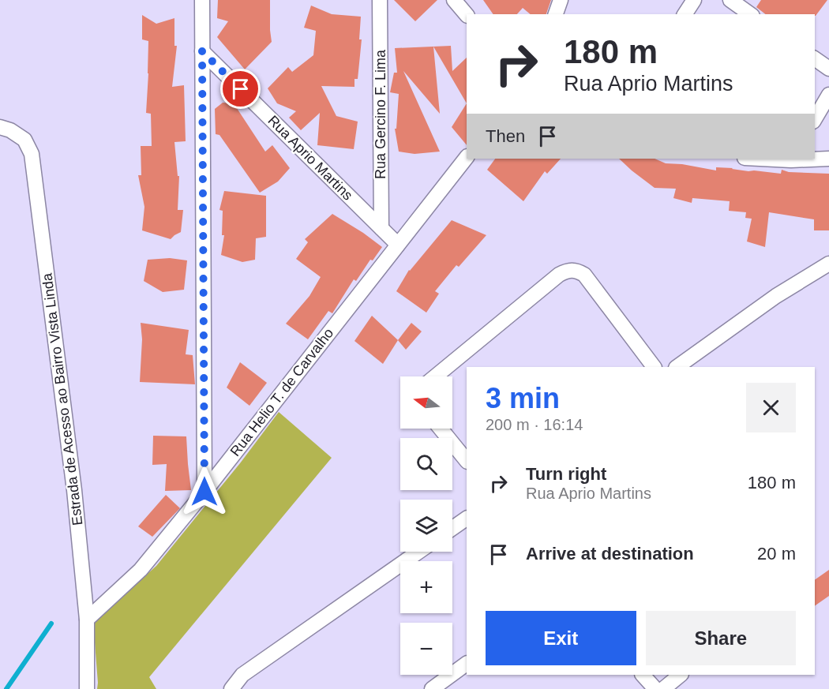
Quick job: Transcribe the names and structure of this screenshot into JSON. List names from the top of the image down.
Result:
{
  "streets": {
    "street": [
      "Rua Gercino F. Lima",
      "Rua Aprio Martins",
      "Rua Helio T. de Carvalho",
      "Estrada de Acesso ao Bairro Vista Linda"
    ]
  },
  "crossings": [
    ["Rua Gercino F. Lima", "Rua Aprio Martins"],
    ["Rua Aprio Martins", "Rua Helio T. de Carvalho"],
    ["Rua Helio T. de Carvalho", "Estrada de Acesso ao Bairro Vista Linda"]
  ],
  "north": "left",
  "page": {
    "turn": ["180 m", "Rua Aprio Martins"],
    "then": "Then",
    "heading": ["3 min", "200 m · 16:14"],
    "map_buttons": ["+", "−"],
    "list": [
      {
        "name": "Turn right",
        "note": "Rua Aprio Martins",
        "value": "180 m"
      },
      {
        "name": "Arrive at destination",
        "value": "20 m"
      }
    ],
    "buttons": ["Exit", "Share"]
  }
}
